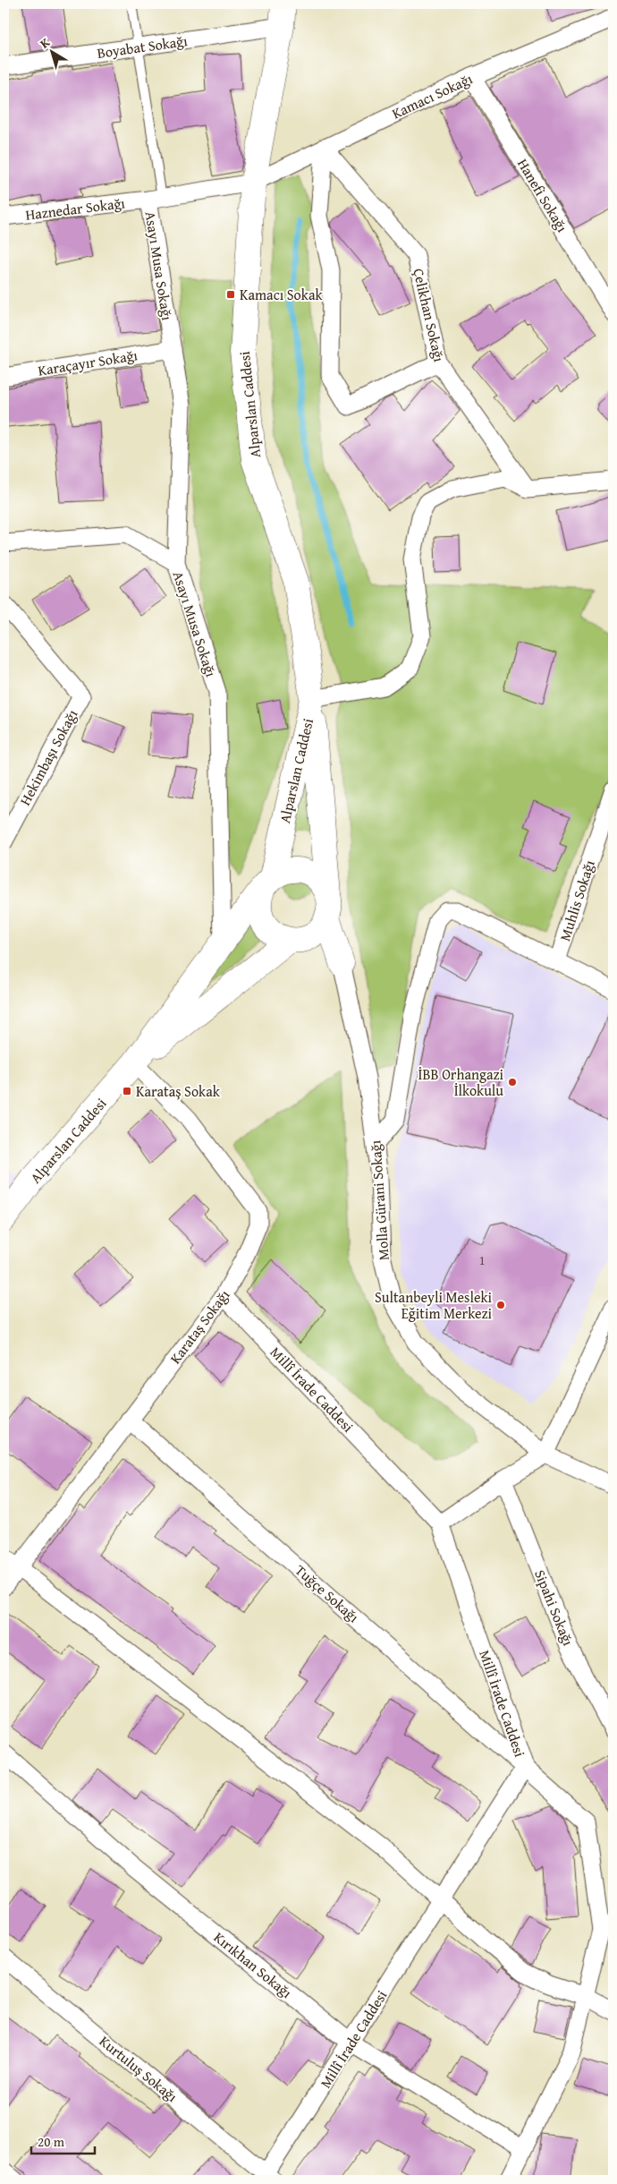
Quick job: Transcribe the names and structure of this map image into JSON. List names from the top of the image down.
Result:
{
  "streets": {
    "street": [
      "Boyabat Sokağı",
      "Kamacı Sokağı",
      "Hanefi Sokağı",
      "Haznedar Sokağı",
      "Asayı Musa Sokağı",
      "Çelikhan Sokağı",
      "Karaçayır Sokağı",
      "Alparslan Caddesi",
      "Hekimbaşı Sokağı",
      "Muhlis Sokağı",
      "Molla Gürani Sokağı",
      "Karataş Sokağı",
      "Millî İrade Caddesi",
      "Tuğçe Sokağı",
      "Sipahi Sokağı",
      "Kırıkhan Sokağı",
      "Kurtuluş Sokağı"
    ]
  },
  "crossings": [
    ["Boyabat Sokağı", "Alparslan Caddesi"],
    ["Kamacı Sokağı", "Hanefi Sokağı"],
    ["Kamacı Sokağı", "Haznedar Sokağı"],
    ["Kamacı Sokağı", "Çelikhan Sokağı"],
    ["Kamacı Sokağı", "Alparslan Caddesi"],
    ["Haznedar Sokağı", "Asayı Musa Sokağı"],
    ["Haznedar Sokağı", "Alparslan Caddesi"],
    ["Asayı Musa Sokağı", "Karaçayır Sokağı"],
    ["Alparslan Caddesi", "Karataş Sokağı"],
    ["Karataş Sokağı", "Millî İrade Caddesi"],
    ["Karataş Sokağı", "Tuğçe Sokağı"],
    ["Millî İrade Caddesi", "Tuğçe Sokağı"],
    ["Millî İrade Caddesi", "Kırıkhan Sokağı"],
    ["Millî İrade Caddesi", "Kurtuluş Sokağı"],
    ["Tuğçe Sokağı", "Kırıkhan Sokağı"]
  ],
  "places": {
    "transit": ["Kamacı Sokak", "Karataş Sokak"],
    "other": ["İBB Orhangazi İlkokulu", "Sultanbeyli Mesleki Eğitim Merkezi"]
  },
  "house_numbers": ["1"],
  "scale_bar": "20 m",
  "north": "top left"
}
